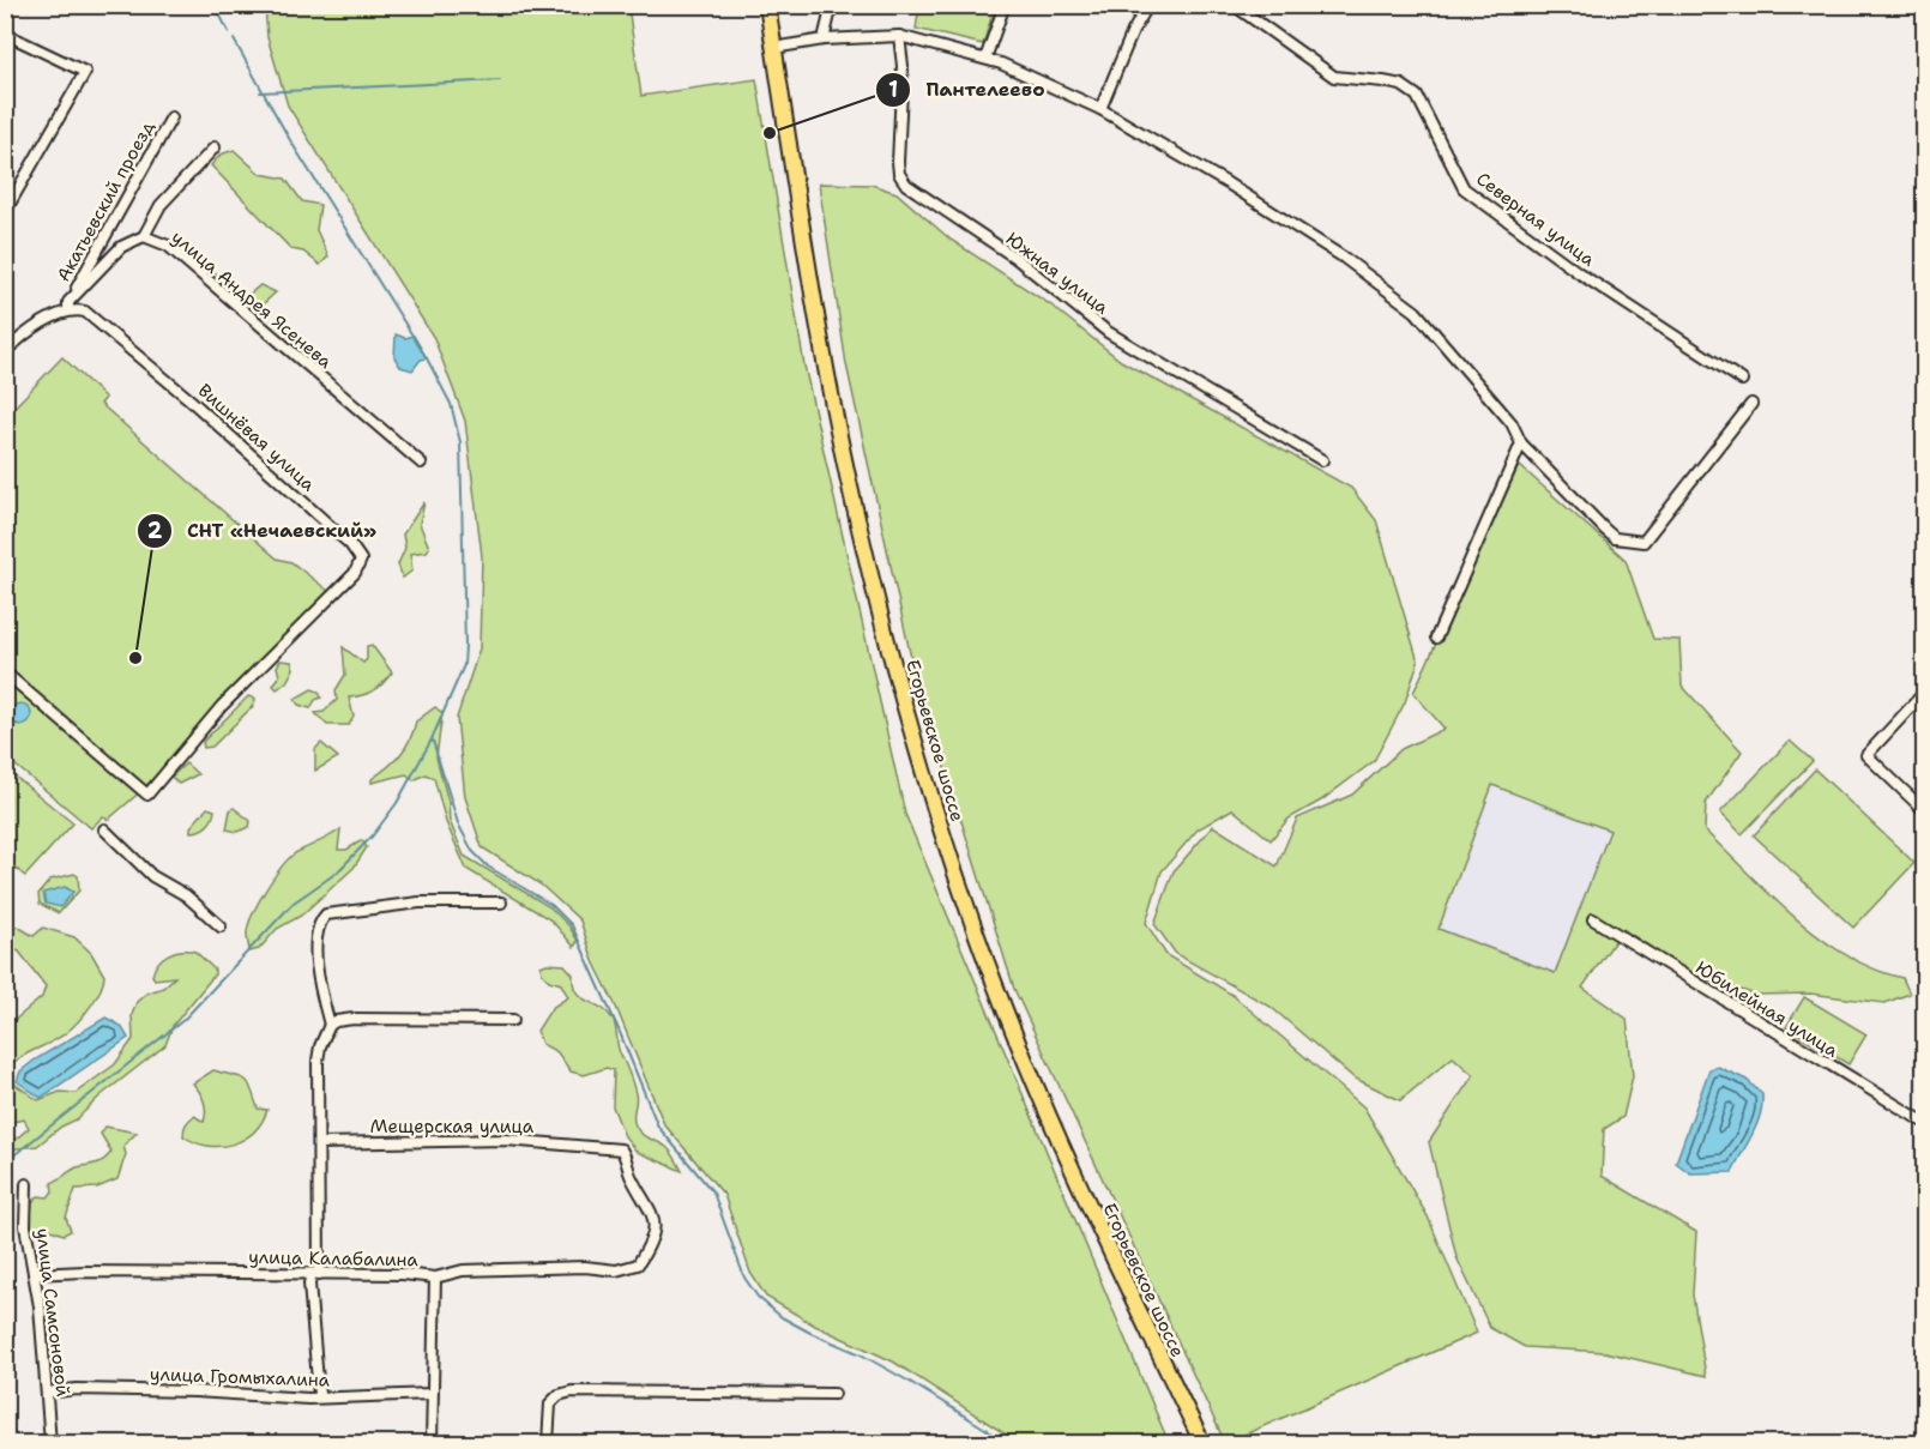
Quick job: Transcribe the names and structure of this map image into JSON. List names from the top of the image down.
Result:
{
  "streets": {
    "main road": ["Егорьевское шоссе"],
    "street": [
      "Акатьевский проезд",
      "Северная улица",
      "Южная улица",
      "улица Андрея Ясенева",
      "Вишнёвая улица",
      "Юбилейная улица",
      "Мещерская улица",
      "улица Калабалина",
      "улица Самсоновой",
      "улица Громыхалина"
    ]
  },
  "crossings": [
    ["Акатьевский проезд", "улица Андрея Ясенева"],
    ["Акатьевский проезд", "Вишнёвая улица"],
    ["улица Андрея Ясенева", "Вишнёвая улица"],
    ["Мещерская улица", "улица Калабалина"],
    ["улица Калабалина", "улица Самсоновой"],
    ["улица Самсоновой", "улица Громыхалина"]
  ],
  "places": ["Пантелеево", "СНТ «Нечаевский»"]
}
